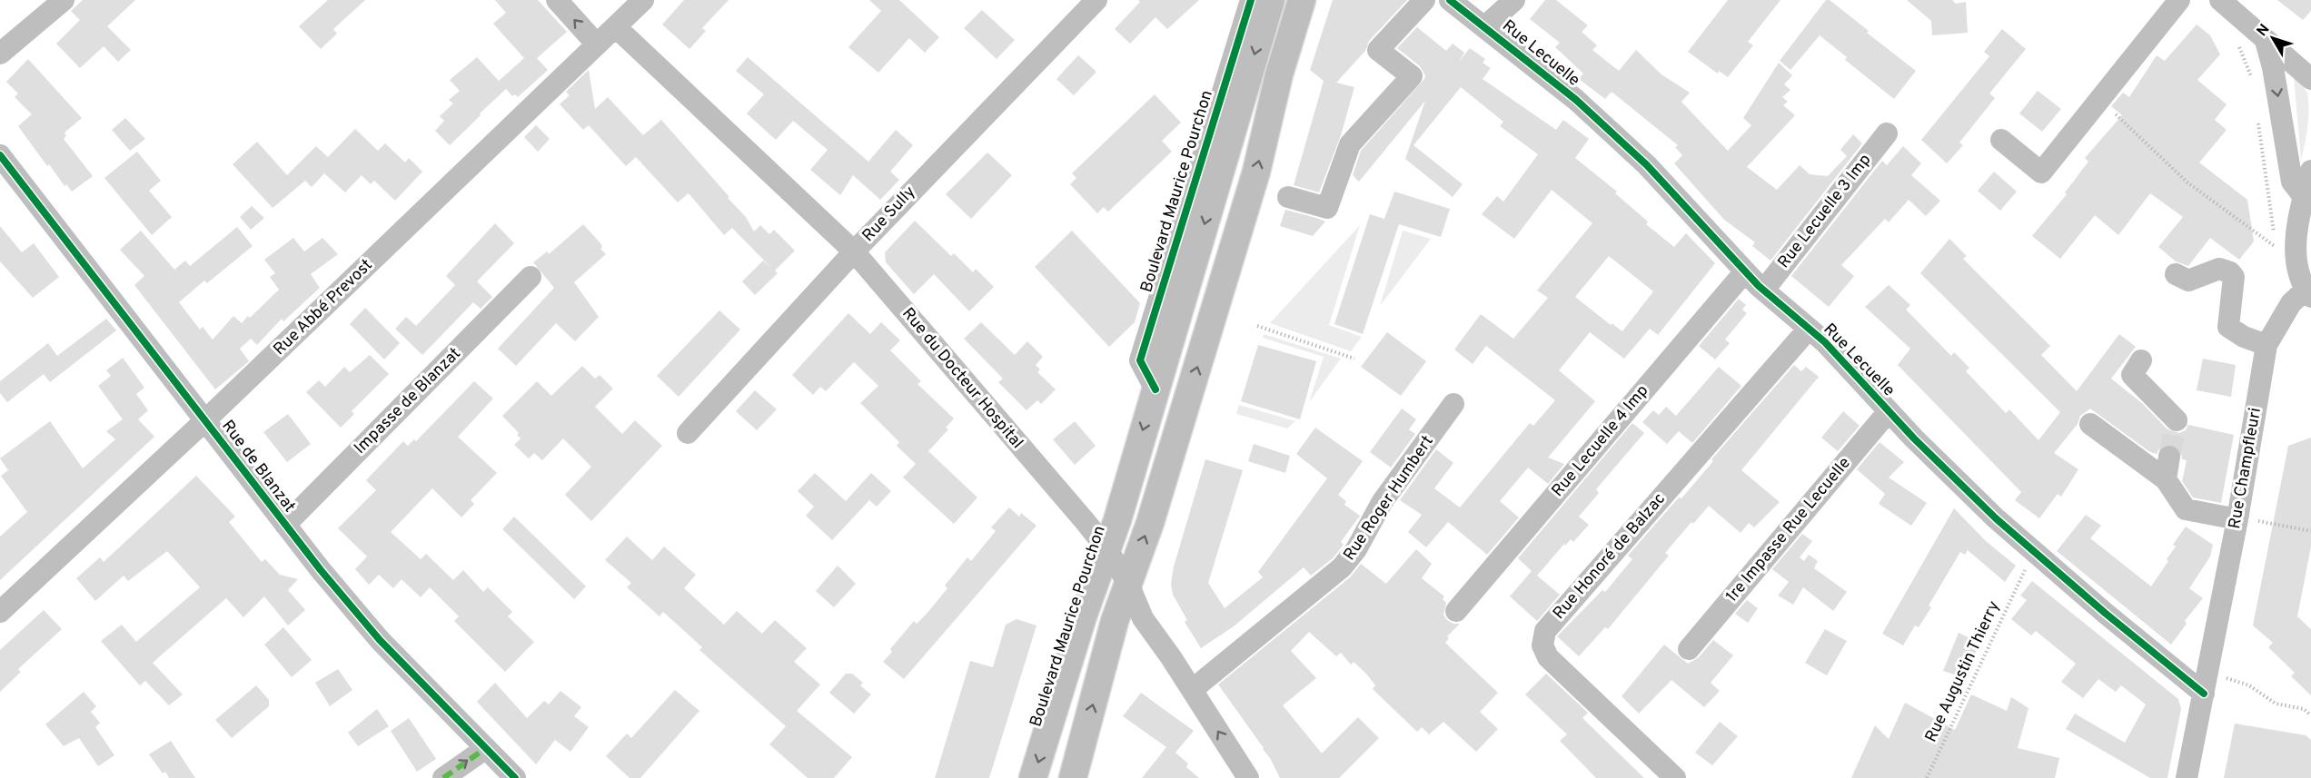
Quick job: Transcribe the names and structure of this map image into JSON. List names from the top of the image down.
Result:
{
  "streets": {
    "main road": ["Boulevard Maurice Pourchon"],
    "street": [
      "Rue Lecuelle",
      "Rue Lecuelle 3 Imp",
      "Rue Sully",
      "Rue Abbé Prevost",
      "Rue du Docteur Hospital",
      "Impasse de Blanzat",
      "Rue Lecuelle 4 Imp",
      "Rue de Blanzat",
      "Rue Champfleuri",
      "Rue Roger Humbert",
      "1re Impasse Rue Lecuelle",
      "Rue Honoré de Balzac"
    ],
    "path": ["Rue Augustin Thierry"]
  },
  "crossings": [
    ["Rue Lecuelle", "Rue Lecuelle 3 Imp"],
    ["Rue Lecuelle", "Rue Lecuelle 4 Imp"],
    ["Rue Lecuelle", "Rue Champfleuri"],
    ["Rue Lecuelle", "1re Impasse Rue Lecuelle"],
    ["Rue Lecuelle", "Rue Honoré de Balzac"],
    ["Boulevard Maurice Pourchon", "Rue du Docteur Hospital"],
    ["Rue Sully", "Rue du Docteur Hospital"],
    ["Rue Abbé Prevost", "Rue du Docteur Hospital"],
    ["Rue Abbé Prevost", "Rue de Blanzat"],
    ["Rue du Docteur Hospital", "Rue Roger Humbert"],
    ["Impasse de Blanzat", "Rue de Blanzat"]
  ],
  "north": "top left"
}
